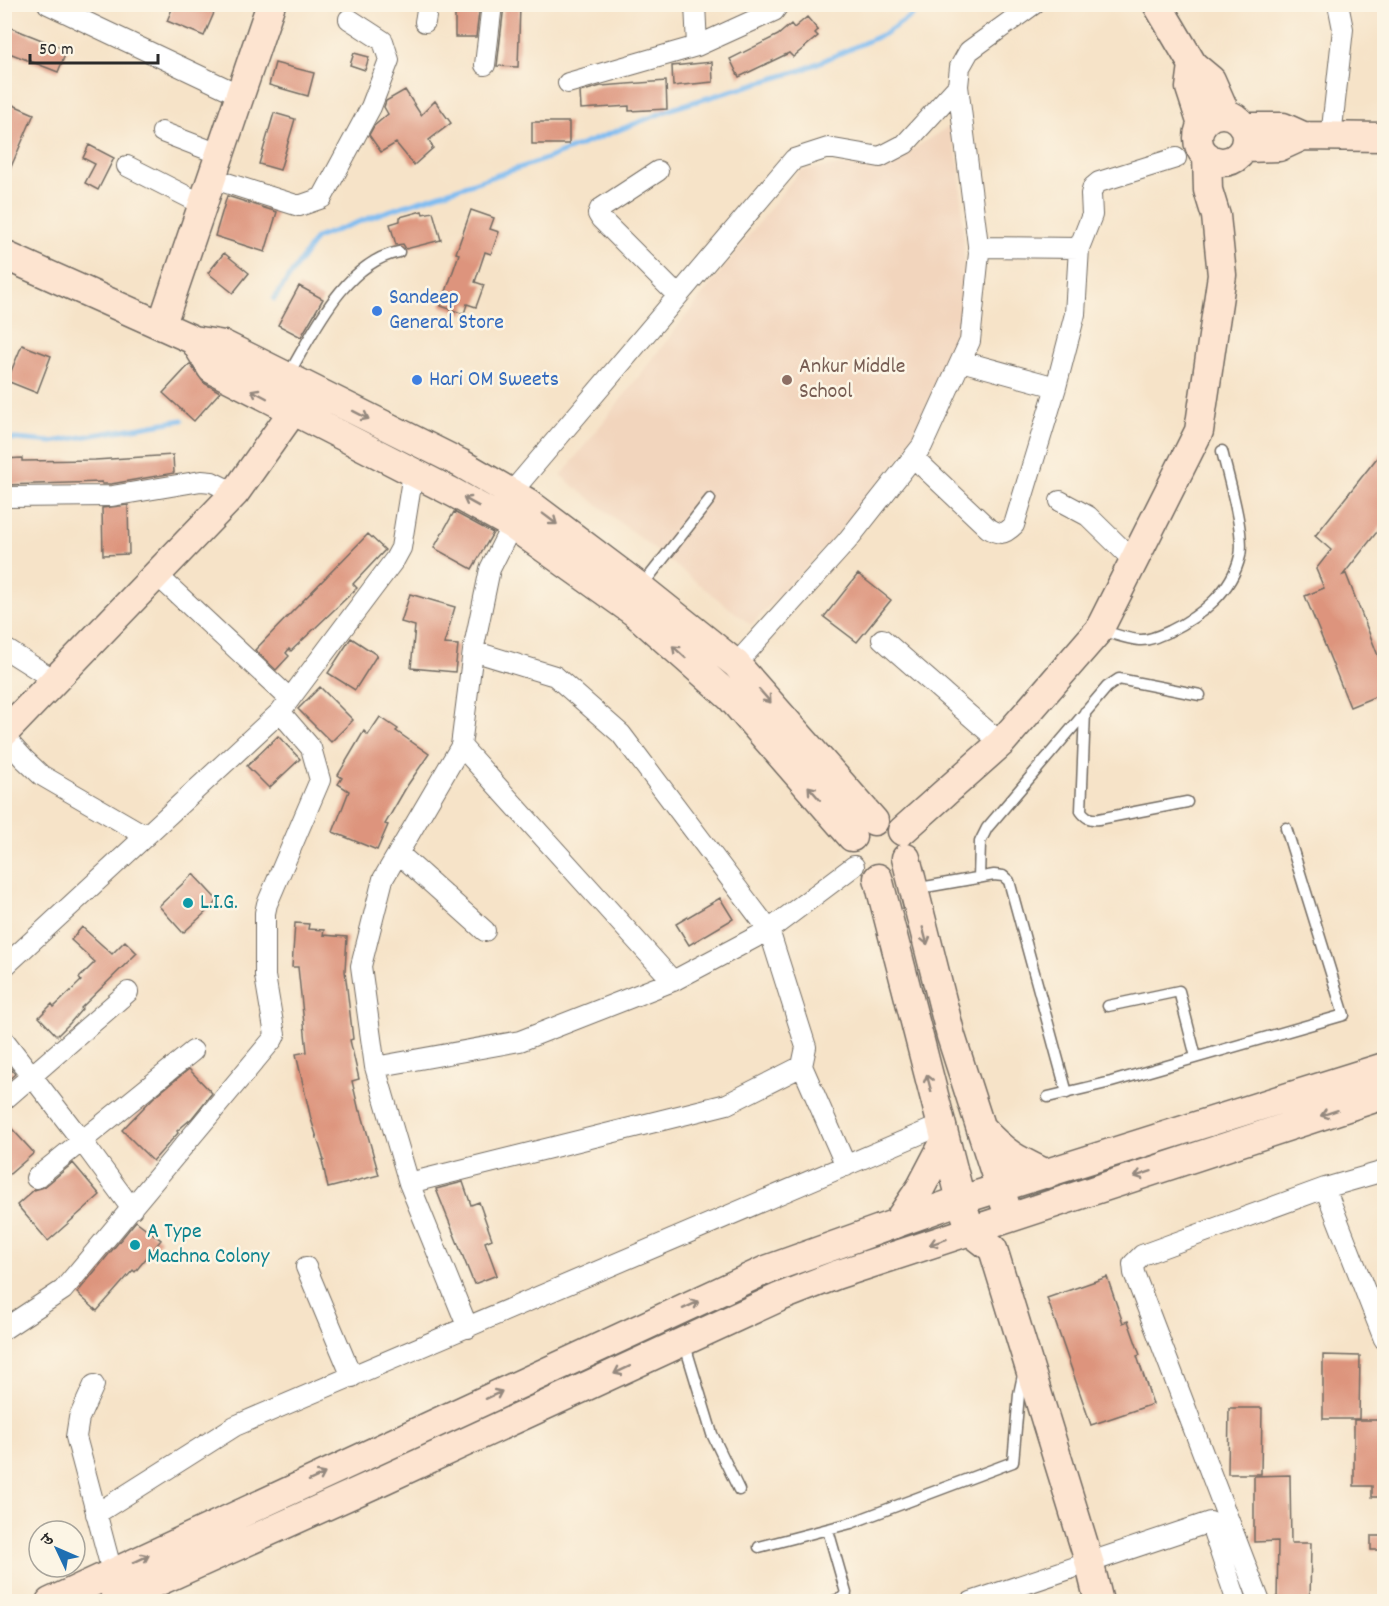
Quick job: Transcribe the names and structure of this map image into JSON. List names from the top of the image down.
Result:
{
  "places": [
    "Sandeep General Store",
    "Hari OM Sweets",
    "Ankur Middle School",
    "L.I.G.",
    "A Type Machna Colony"
  ],
  "scale_bar": "50 m",
  "north": "top left"
}
